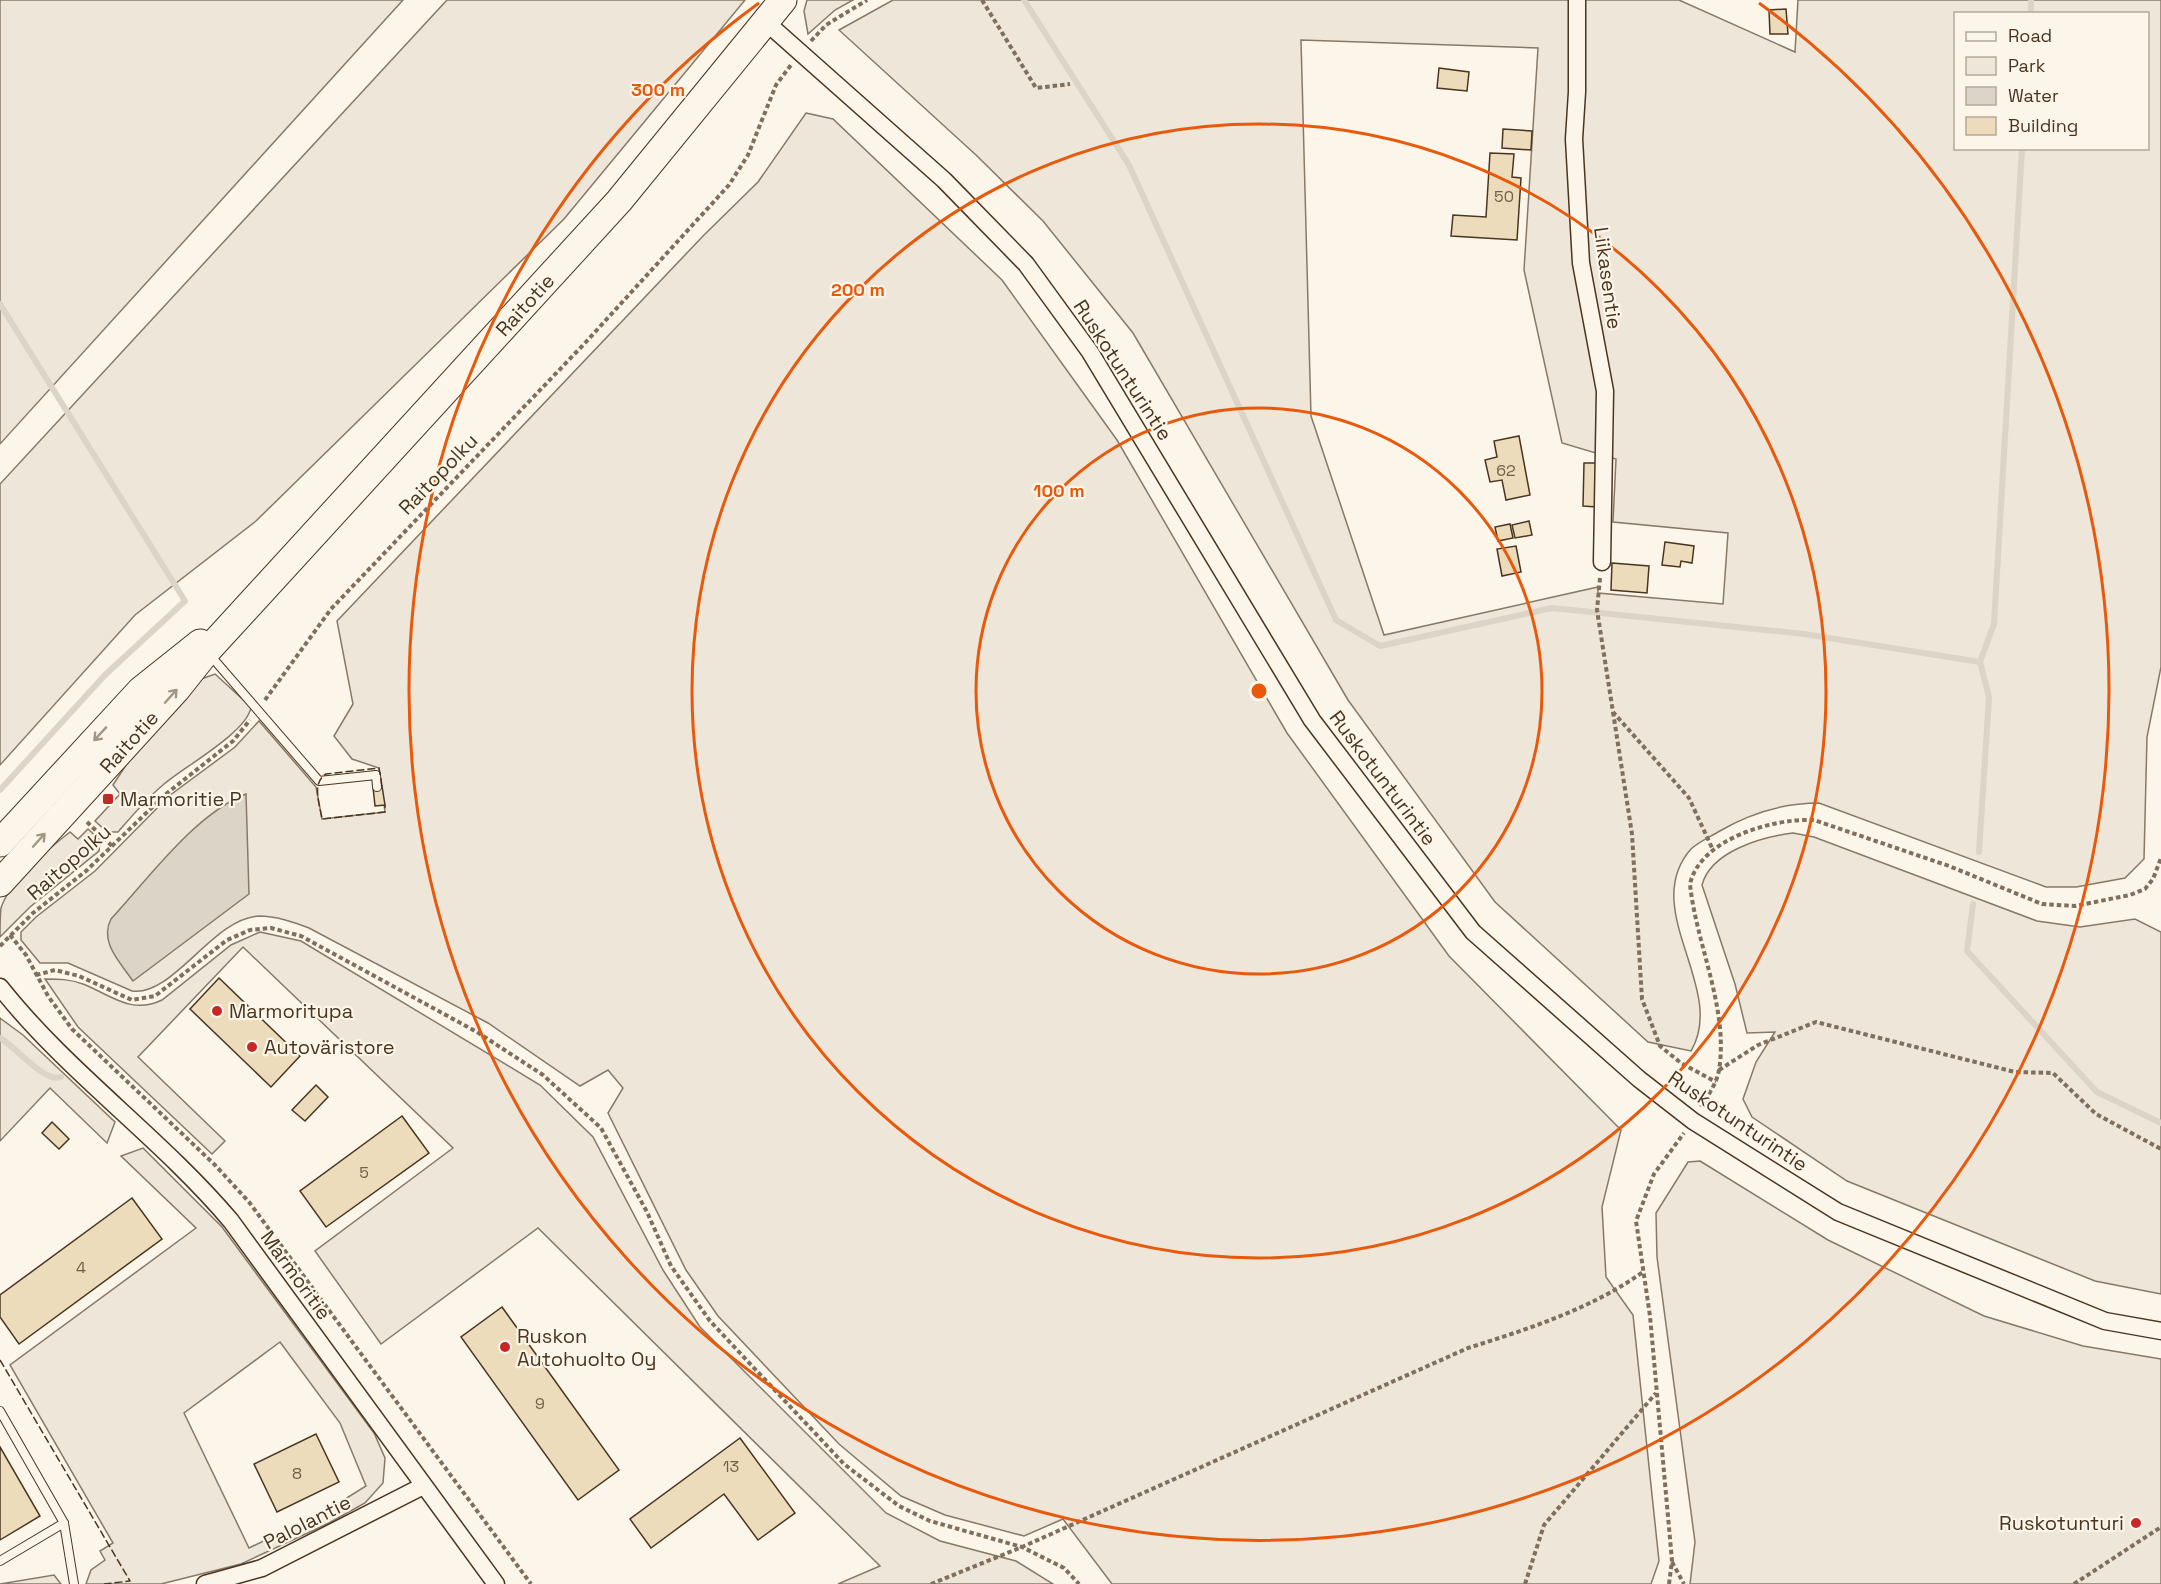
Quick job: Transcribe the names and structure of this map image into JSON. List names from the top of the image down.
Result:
{
  "streets": {
    "main road": ["Raitotie"],
    "street": [
      "Liikasentie",
      "Ruskotunturintie",
      "Marmoritie",
      "Palolantie"
    ],
    "path": ["Raitopolku"]
  },
  "crossings": [
    ["Raitotie", "Ruskotunturintie"],
    ["Ruskotunturintie", "Raitopolku"],
    ["Marmoritie", "Palolantie"]
  ],
  "places": {
    "transit": ["Marmoritie P"],
    "other": [
      "Marmoritupa",
      "Autoväristore",
      "Ruskon Autohuolto Oy",
      "Ruskotunturi"
    ]
  },
  "house_numbers": [
    "50",
    "62",
    "5",
    "4",
    "9",
    "13",
    "8"
  ],
  "legend": [
    "Road",
    "Park",
    "Water",
    "Building"
  ],
  "rings": ["300 m", "200 m", "100 m"]
}
